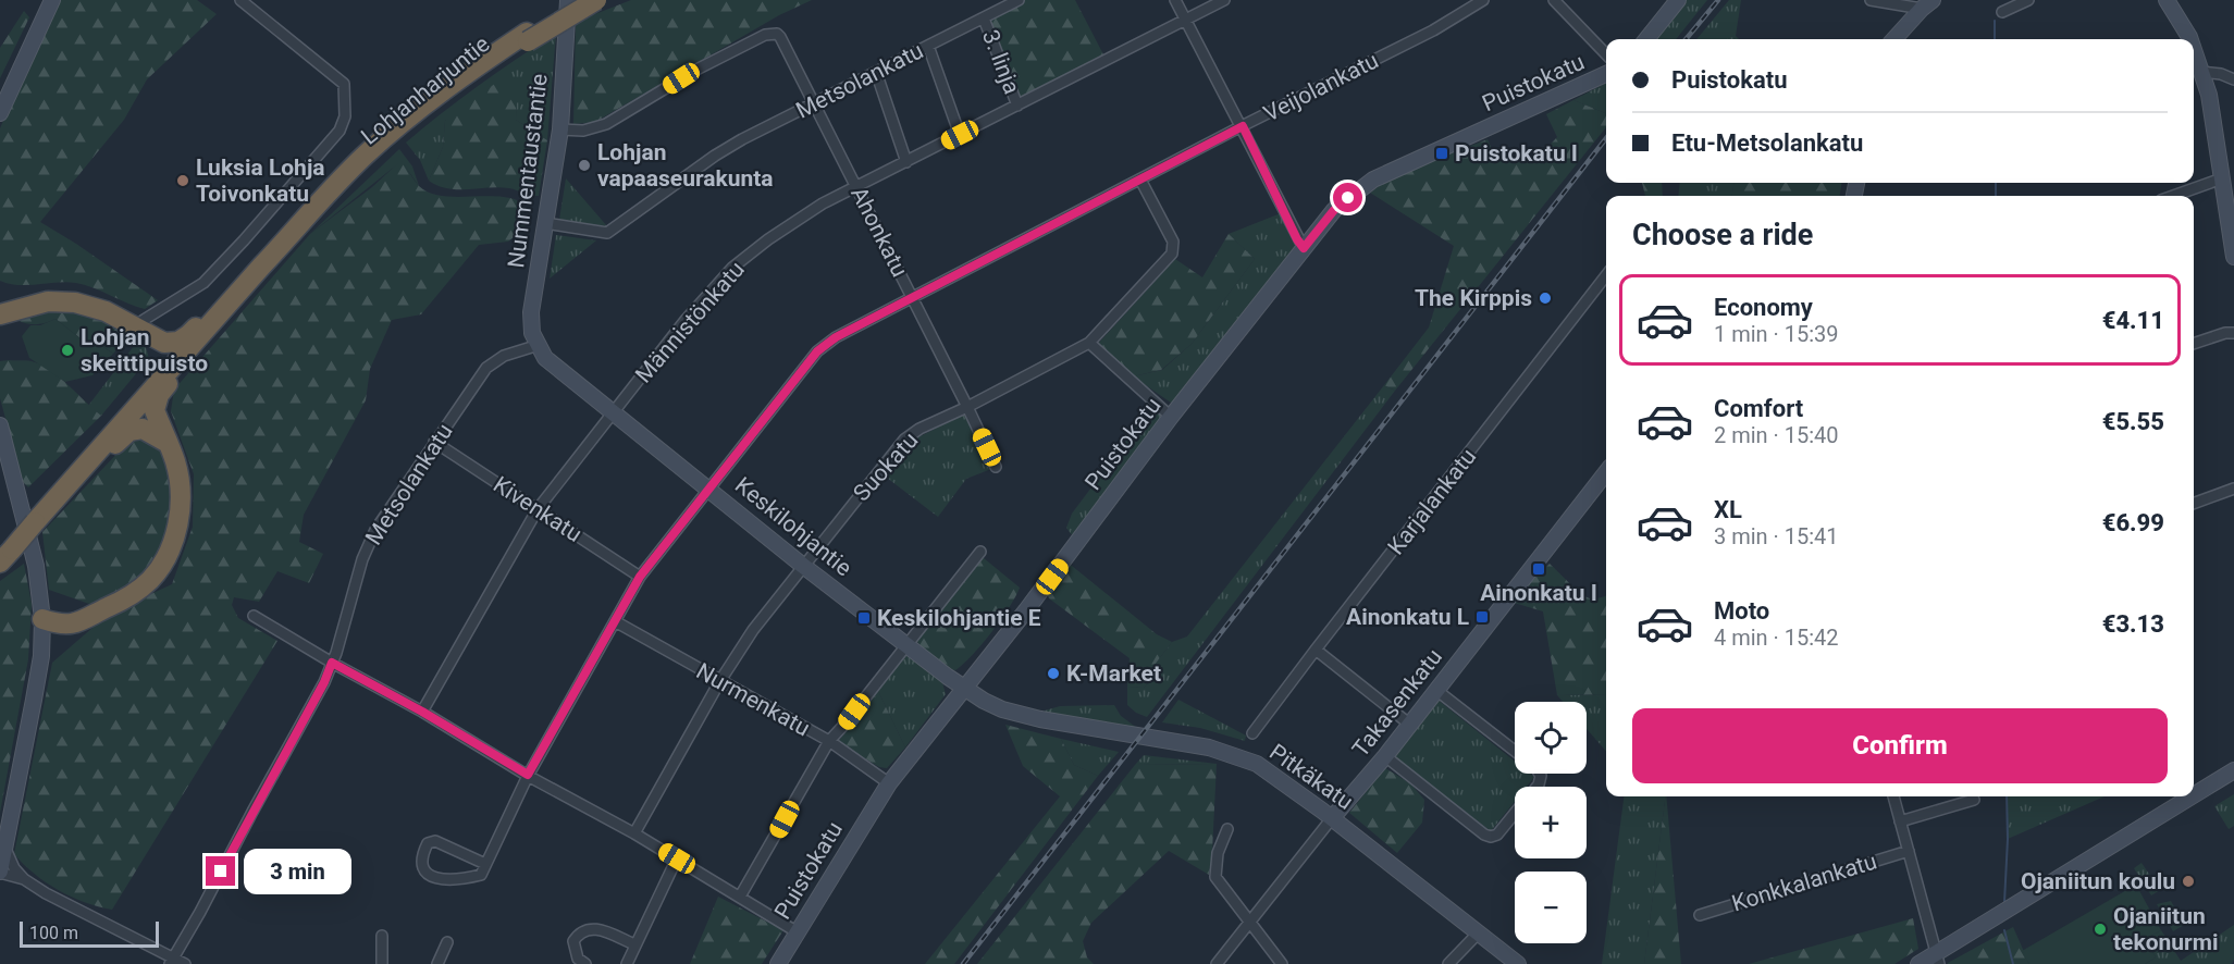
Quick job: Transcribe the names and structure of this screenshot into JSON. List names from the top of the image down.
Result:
{
  "streets": {
    "highway": ["Lohjanharjuntie"],
    "street": [
      "3. linja",
      "Metsolankatu",
      "Puistokatu",
      "Veijolankatu",
      "Nummentaustantie",
      "Ahonkatu",
      "Männistönkatu",
      "Suokatu",
      "Karjalankatu",
      "Kivenkatu",
      "Keskilohjantie",
      "Nurmenkatu",
      "Takasenkatu",
      "Pitkäkatu",
      "Konkkalankatu"
    ]
  },
  "crossings": [
    ["3. linja", "Metsolankatu"],
    ["3. linja", "Männistönkatu"],
    ["Metsolankatu", "Nummentaustantie"],
    ["Metsolankatu", "Ahonkatu"],
    ["Metsolankatu", "Kivenkatu"],
    ["Metsolankatu", "Keskilohjantie"],
    ["Puistokatu", "Keskilohjantie"],
    ["Puistokatu", "Nurmenkatu"],
    ["Puistokatu", "Pitkäkatu"],
    ["Veijolankatu", "Ahonkatu"],
    ["Veijolankatu", "Suokatu"],
    ["Veijolankatu", "Kivenkatu"],
    ["Veijolankatu", "Keskilohjantie"],
    ["Veijolankatu", "Nurmenkatu"],
    ["Nummentaustantie", "Ahonkatu"],
    ["Nummentaustantie", "Keskilohjantie"],
    ["Ahonkatu", "Männistönkatu"],
    ["Ahonkatu", "Suokatu"],
    ["Männistönkatu", "Kivenkatu"],
    ["Männistönkatu", "Keskilohjantie"],
    ["Suokatu", "Keskilohjantie"],
    ["Suokatu", "Nurmenkatu"],
    ["Keskilohjantie", "Pitkäkatu"],
    ["Takasenkatu", "Pitkäkatu"]
  ],
  "places": {
    "transit": [
      "Puistokatu I",
      "Ainonkatu I",
      "Ainonkatu L",
      "Keskilohjantie E"
    ],
    "other": [
      "Lohjan vapaaseurakunta",
      "Luksia Lohja Toivonkatu",
      "The Kirppis",
      "Lohjan skeittipuisto",
      "K-Market",
      "Ojaniitun koulu",
      "Ojaniitun tekonurmi"
    ]
  },
  "scale_bar": "100 m",
  "page": {
    "banner": ["Puistokatu", "Etu-Metsolankatu"],
    "heading": "Choose a ride",
    "list": [
      {
        "name": "Economy",
        "note": "1 min · 15:39",
        "value": "€4.11"
      },
      {
        "name": "Comfort",
        "note": "2 min · 15:40",
        "value": "€5.55"
      },
      {
        "name": "XL",
        "note": "3 min · 15:41",
        "value": "€6.99"
      },
      {
        "name": "Moto",
        "note": "4 min · 15:42",
        "value": "€3.13"
      }
    ],
    "buttons": "Confirm",
    "map_buttons": ["+", "−"],
    "bubble": "3 min",
    "scale": "100 m"
  }
}
